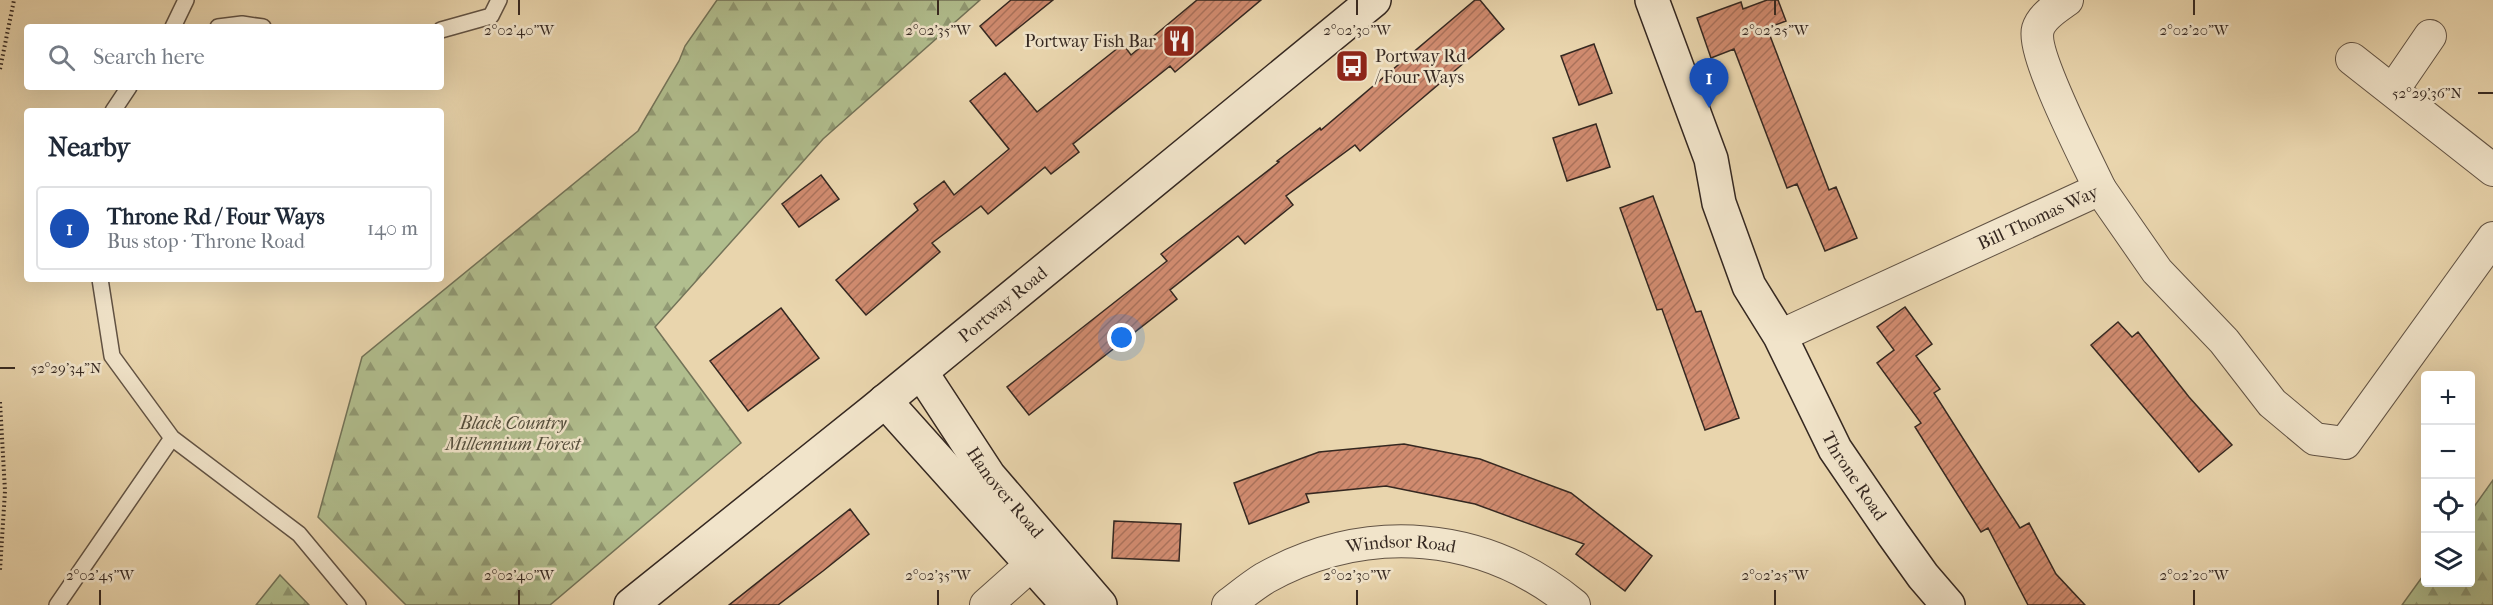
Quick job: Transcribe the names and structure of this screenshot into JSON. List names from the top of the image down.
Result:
{
  "streets": {
    "street": [
      "Bill Thomas Way",
      "Portway Road",
      "Throne Road",
      "Hanover Road",
      "Windsor Road"
    ]
  },
  "crossings": [
    ["Bill Thomas Way", "Throne Road"],
    ["Portway Road", "Hanover Road"]
  ],
  "parks": ["Black Country Millennium Forest"],
  "places": {
    "restaurant": ["Portway Fish Bar"],
    "bus stop": ["Portway Rd / Four Ways"]
  },
  "page": {
    "search": "Search here",
    "pins": "1",
    "heading": "Nearby",
    "list": [
      {
        "mark": "1",
        "name": "Throne Rd / Four Ways",
        "note": "Bus stop · Throne Road",
        "value": "140 m"
      }
    ],
    "map_buttons": ["+", "−"]
  },
  "coordinates": [
    "2°02'40\"W",
    "2°02'35\"W",
    "2°02'30\"W",
    "2°02'25\"W",
    "2°02'20\"W",
    "52°29'36\"N",
    "52°29'34\"N",
    "2°02'45\"W"
  ]
}
